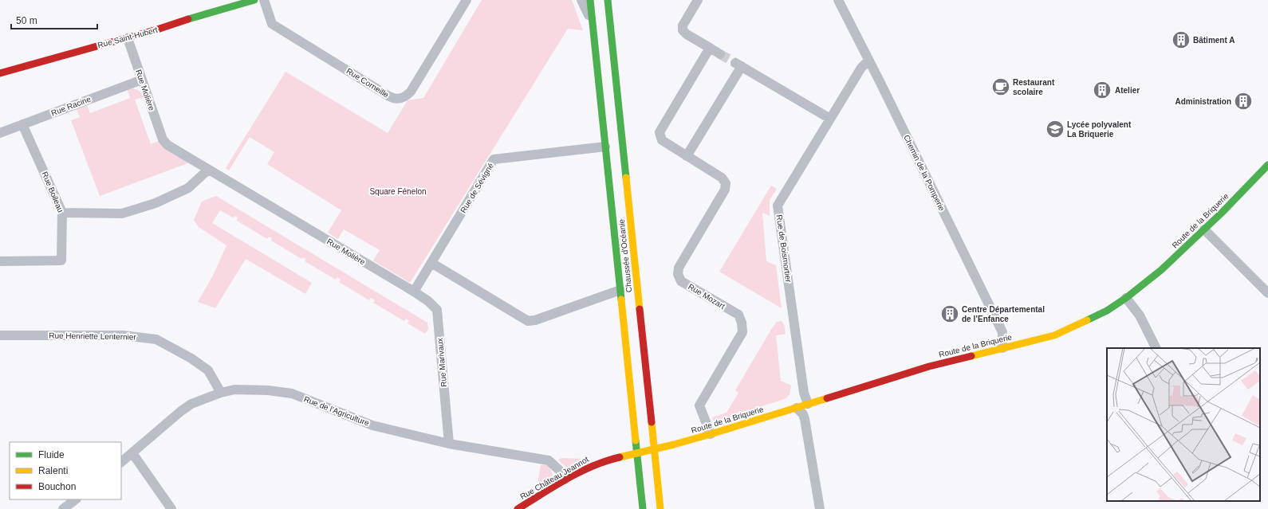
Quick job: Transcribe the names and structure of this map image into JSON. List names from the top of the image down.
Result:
{
  "streets": {
    "street": [
      "Rue Saint-Hubert",
      "Rue Corneille",
      "Rue Molière",
      "Rue Racine",
      "Chemin de la Pomperie",
      "Rue de Sévigné",
      "Rue Boileau",
      "Route de la Briquerie",
      "Rue de Boismortier",
      "Chaussée d'Océanie",
      "Rue Mozart",
      "Rue Henriette Lenternier",
      "Rue Marivaux",
      "Rue de l'Agriculture",
      "Rue Château Jeannot"
    ]
  },
  "crossings": [
    ["Rue Saint-Hubert", "Rue Molière"],
    ["Rue Molière", "Rue Racine"],
    ["Rue Molière", "Rue Marivaux"],
    ["Rue Racine", "Rue Boileau"],
    ["Chemin de la Pomperie", "Route de la Briquerie"],
    ["Chemin de la Pomperie", "Rue de Boismortier"],
    ["Rue de Sévigné", "Chaussée d'Océanie"],
    ["Route de la Briquerie", "Rue de Boismortier"],
    ["Route de la Briquerie", "Chaussée d'Océanie"],
    ["Route de la Briquerie", "Rue Mozart"],
    ["Route de la Briquerie", "Rue Château Jeannot"],
    ["Chaussée d'Océanie", "Rue Château Jeannot"],
    ["Rue Henriette Lenternier", "Rue de l'Agriculture"],
    ["Rue Marivaux", "Rue de l'Agriculture"],
    ["Rue de l'Agriculture", "Rue Château Jeannot"]
  ],
  "parks": ["Square Fénelon"],
  "places": {
    "building": [
      "Bâtiment A",
      "Atelier",
      "Administration",
      "Centre Départemental de l’Enfance"
    ],
    "cafe": ["Restaurant scolaire"],
    "school or university": ["Lycée polyvalent La Briquerie"]
  },
  "legend": ["Fluide", "Ralenti", "Bouchon"],
  "scale_bar": "50 m"
}
